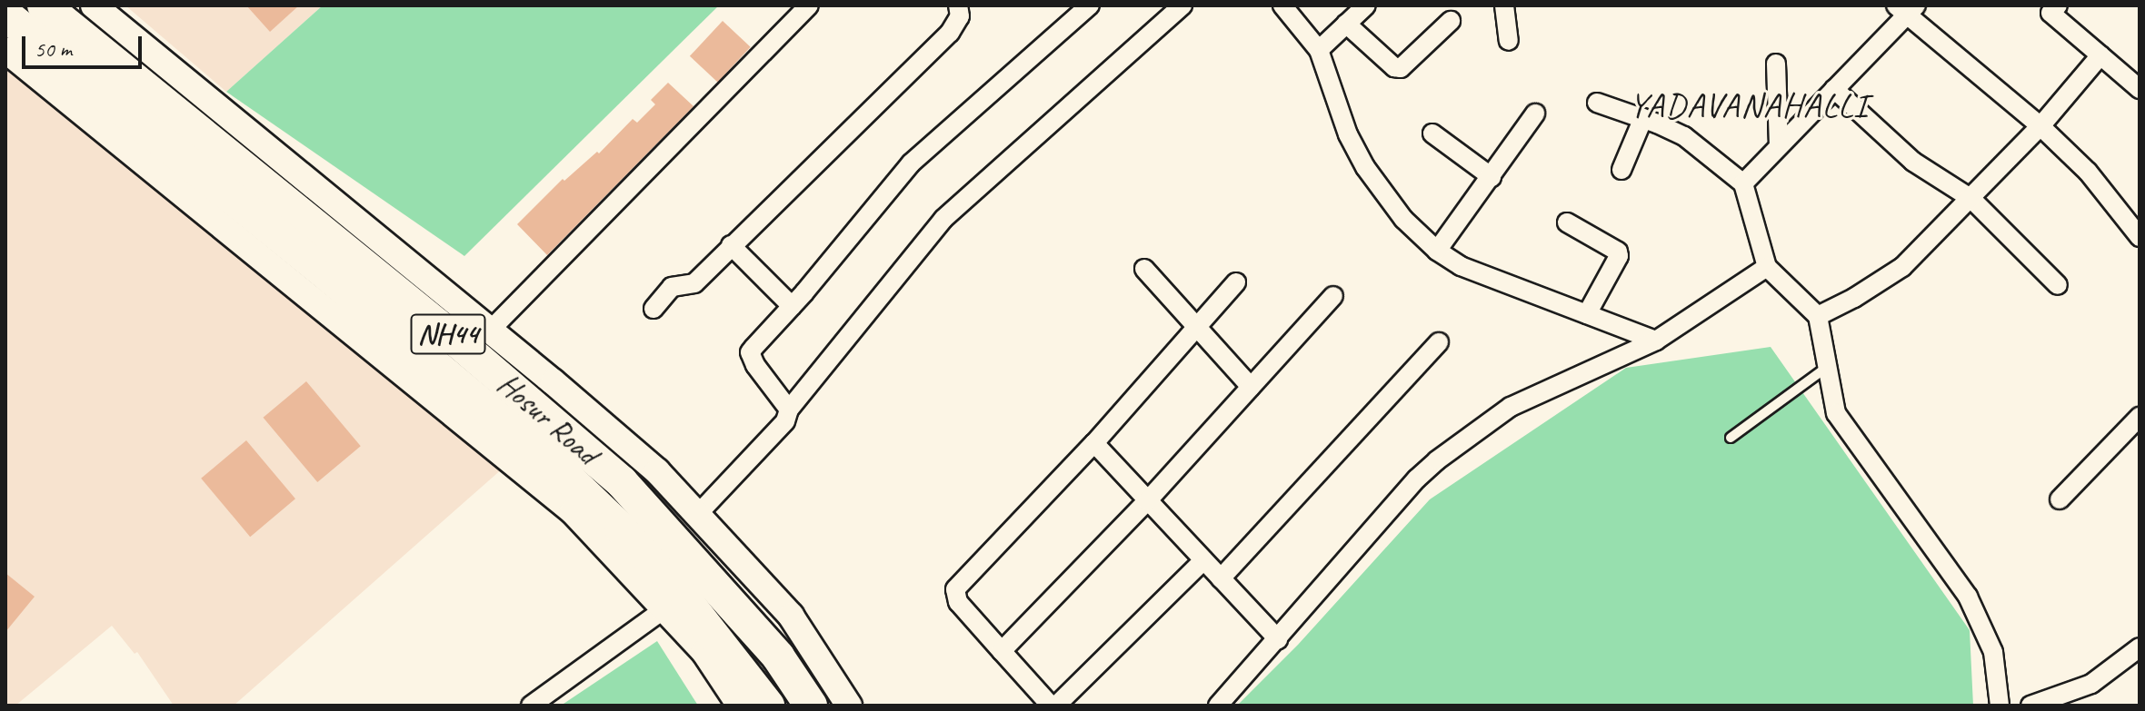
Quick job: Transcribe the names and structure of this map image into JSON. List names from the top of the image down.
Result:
{
  "streets": {
    "highway": ["NH44", "Hosur Road"]
  },
  "districts": ["YADAVANAHALLI"],
  "scale_bar": "50 m"
}
